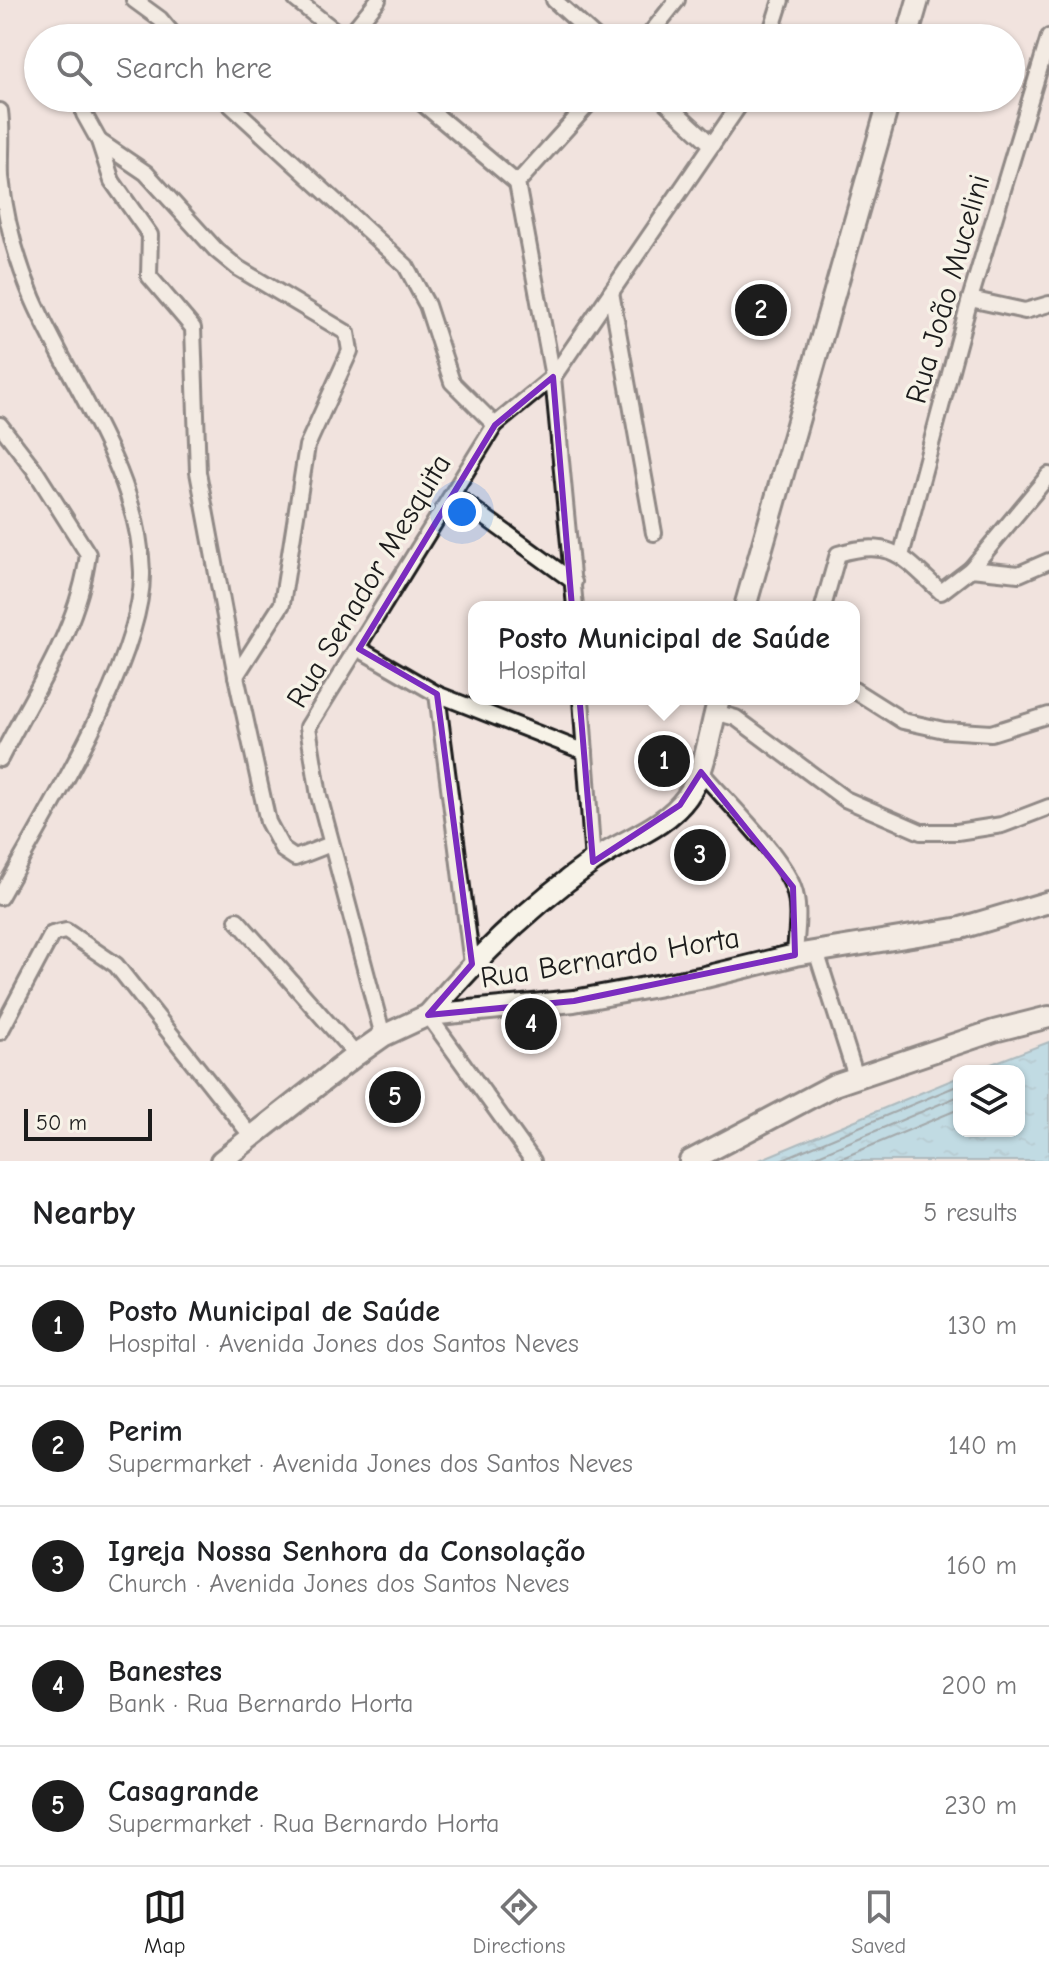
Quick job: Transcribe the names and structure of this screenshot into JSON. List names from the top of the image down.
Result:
{
  "streets": {
    "main road": ["Rua Bernardo Horta"],
    "street": ["Rua João Mucelini", "Rua Senador Mesquita"]
  },
  "crossings": [
    ["Rua Senador Mesquita", "Rua Bernardo Horta"]
  ],
  "scale_bar": "50 m",
  "page": {
    "search": "Search here",
    "pins": [
      "2",
      "1",
      "3",
      "4",
      "5"
    ],
    "popup": ["Posto Municipal de Saúde", "Hospital"],
    "scale": "50 m",
    "heading": ["Nearby", "5 results"],
    "list": [
      {
        "mark": "1",
        "name": "Posto Municipal de Saúde",
        "note": "Hospital · Avenida Jones dos Santos Neves",
        "value": "130 m"
      },
      {
        "mark": "2",
        "name": "Perim",
        "note": "Supermarket · Avenida Jones dos Santos Neves",
        "value": "140 m"
      },
      {
        "mark": "3",
        "name": "Igreja Nossa Senhora da Consolação",
        "note": "Church · Avenida Jones dos Santos Neves",
        "value": "160 m"
      },
      {
        "mark": "4",
        "name": "Banestes",
        "note": "Bank · Rua Bernardo Horta",
        "value": "200 m"
      },
      {
        "mark": "5",
        "name": "Casagrande",
        "note": "Supermarket · Rua Bernardo Horta",
        "value": "230 m"
      }
    ],
    "nav": ["Map", "Directions", "Saved"]
  }
}
